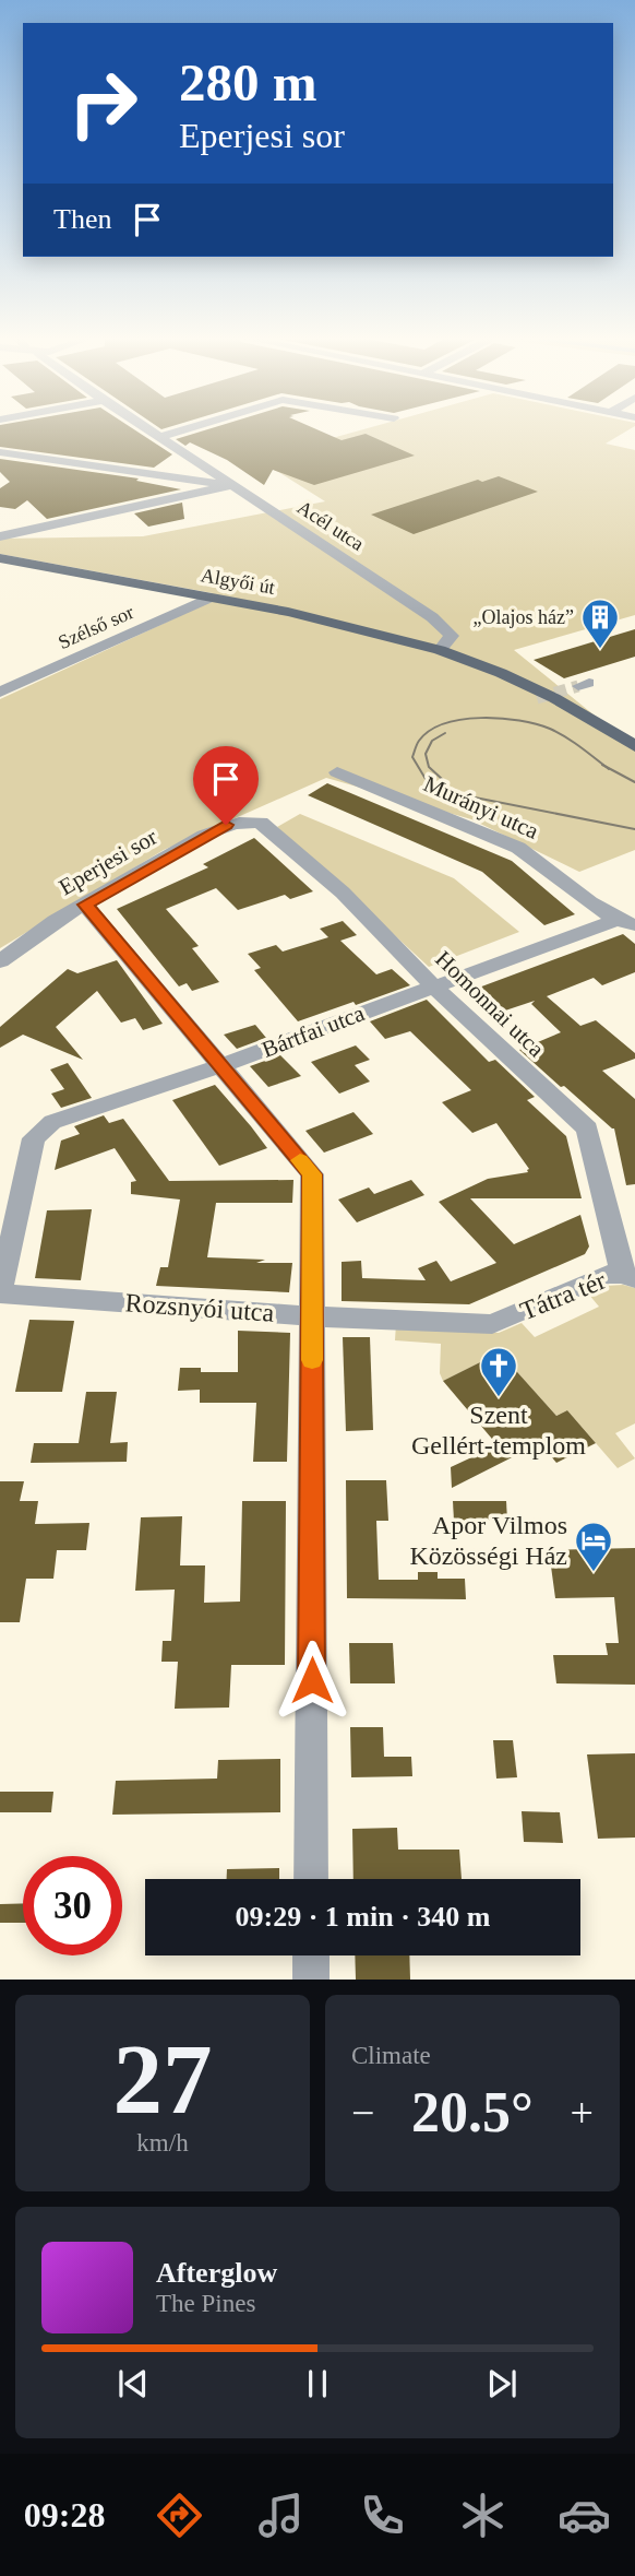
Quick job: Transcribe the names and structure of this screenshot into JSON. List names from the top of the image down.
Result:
{
  "streets": {
    "main road": ["Algyői út"],
    "street": [
      "Acél utca",
      "Szélső sor",
      "Murányi utca",
      "Eperjesi sor",
      "Homonnai utca",
      "Bártfai utca",
      "Tátra tér",
      "Rozsnyói utca"
    ]
  },
  "crossings": [
    ["Acél utca", "Algyői út"],
    ["Algyői út", "Szélső sor"],
    ["Murányi utca", "Bártfai utca"],
    ["Eperjesi sor", "Homonnai utca"],
    ["Homonnai utca", "Bártfai utca"],
    ["Homonnai utca", "Tátra tér"],
    ["Bártfai utca", "Rozsnyói utca"],
    ["Tátra tér", "Rozsnyói utca"]
  ],
  "places": {
    "building": ["„Olajos ház”"],
    "church": ["Szent Gellért-templom"],
    "hotel": ["Apor Vilmos Közösségi Ház"]
  },
  "page": {
    "turn": ["280 m", "Eperjesi sor"],
    "then": "Then",
    "limit": "30",
    "trip": "09:29 · 1 min · 340 m",
    "tile": [
      ["27", "km/h"],
      "Climate"
    ],
    "heat": ["−", "20.5°", "+"],
    "song": ["Afterglow", "The Pines"],
    "tabs": "09:28"
  }
}
